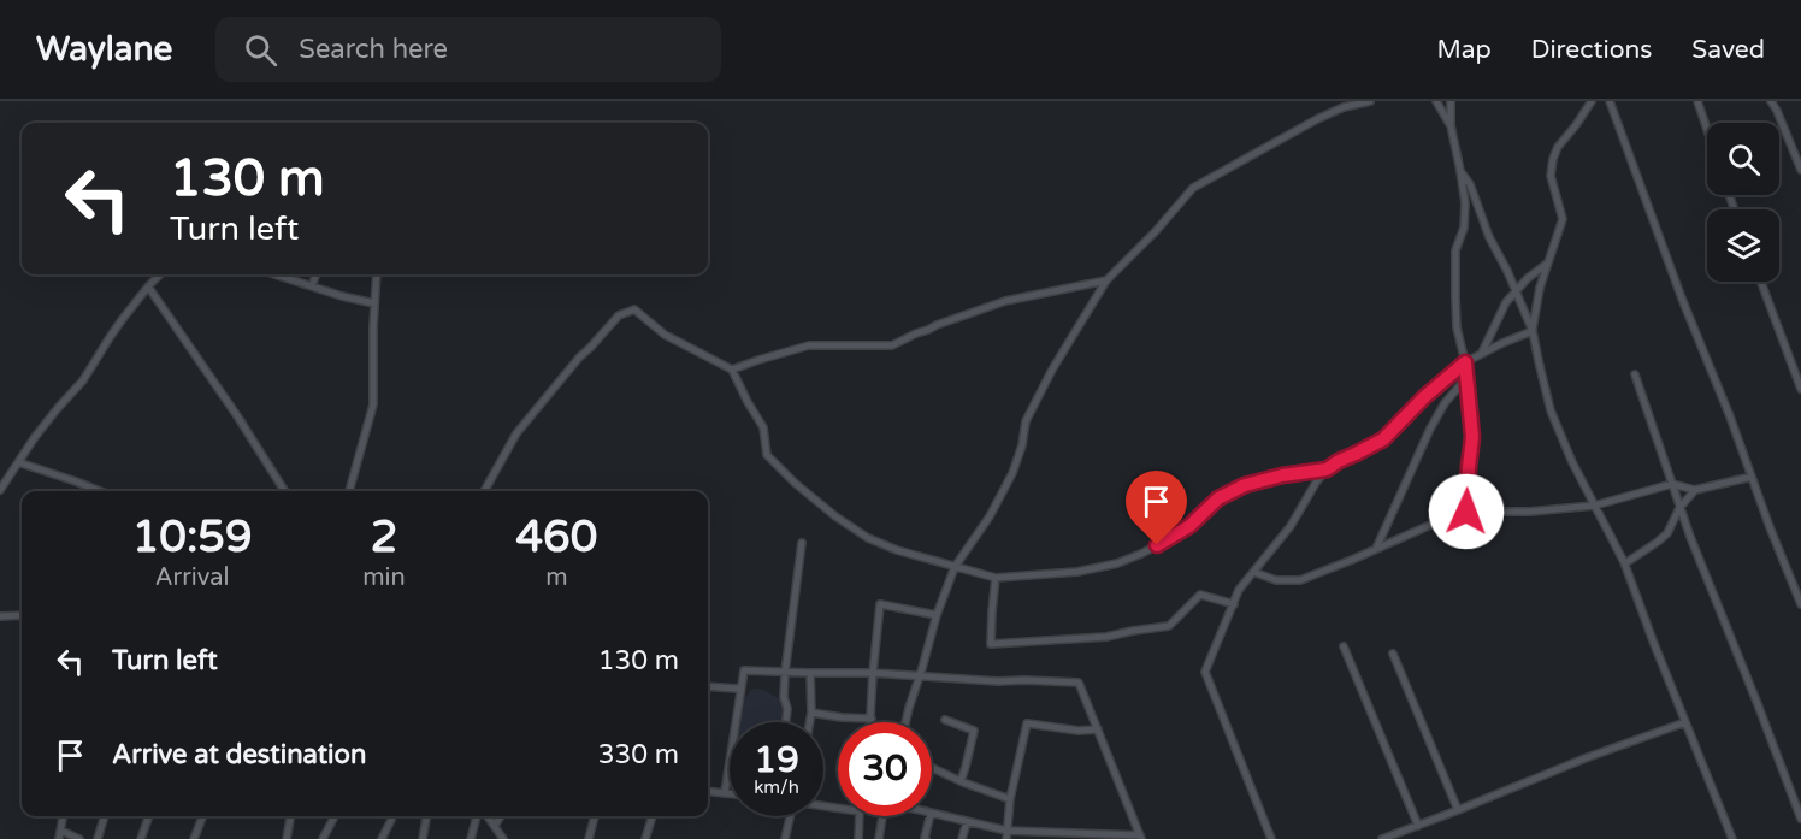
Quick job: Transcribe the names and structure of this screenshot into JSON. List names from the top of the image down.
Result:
{
  "page": {
    "header": "Waylane",
    "search": "Search here",
    "nav": ["Map", "Directions", "Saved"],
    "turn": ["130 m", "Turn left"],
    "eta": [
      "10:59",
      "Arrival",
      "2",
      "min",
      "460",
      "m"
    ],
    "list": [
      {
        "name": "Turn left",
        "value": "130 m"
      },
      {
        "name": "Arrive at destination",
        "value": "330 m"
      }
    ],
    "speed": "19 km/h",
    "limit": "30"
  }
}
